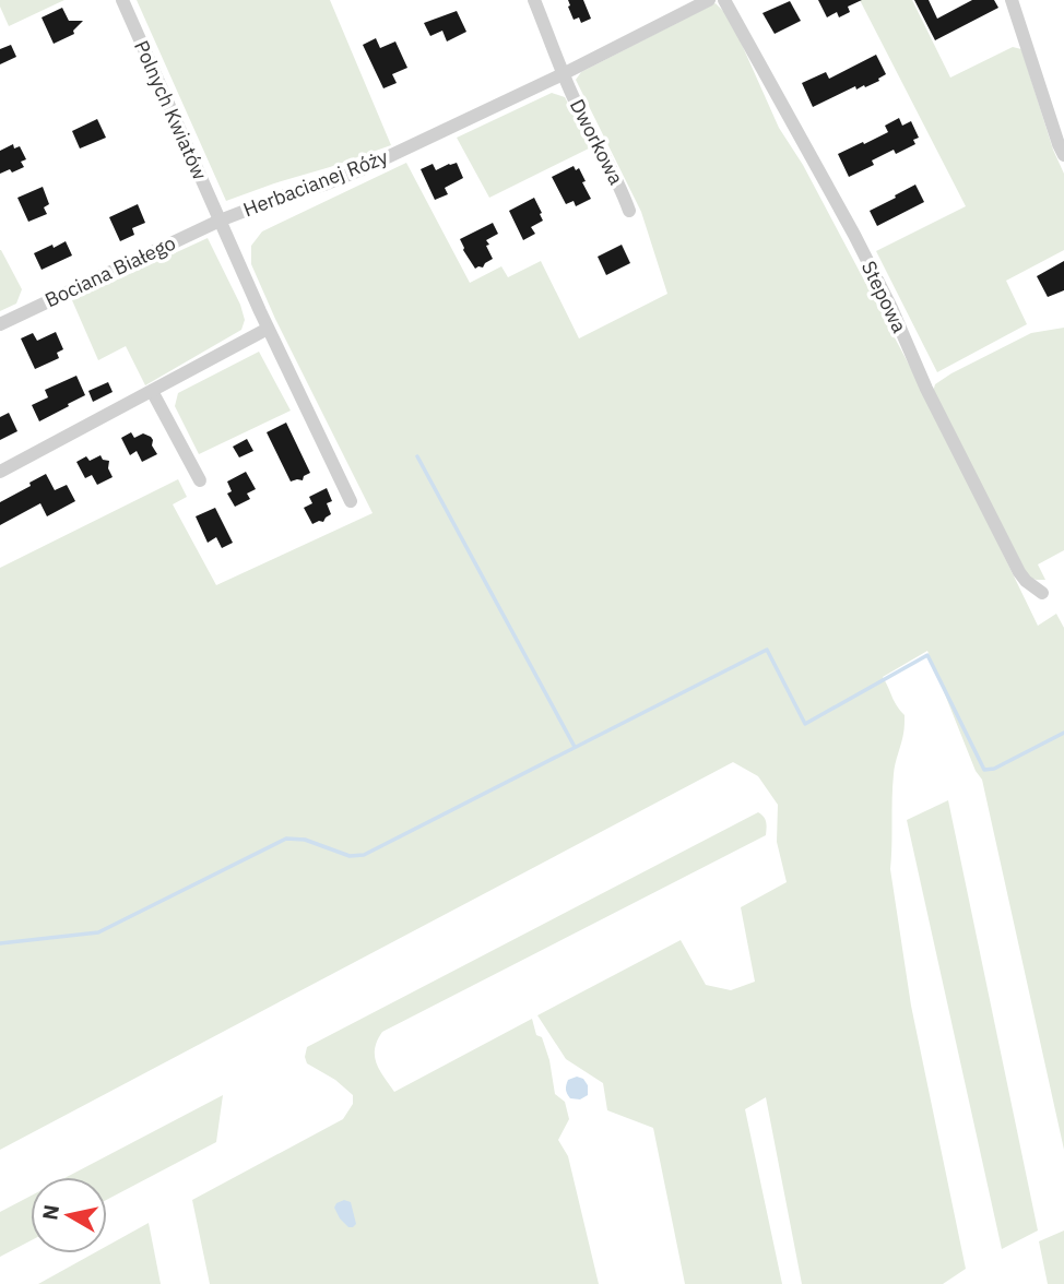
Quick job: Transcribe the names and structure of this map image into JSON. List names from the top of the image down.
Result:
{
  "streets": {
    "street": [
      "Polnych Kwiatów",
      "Dworkowa",
      "Herbacianej Róży",
      "Bociana Białego",
      "Stepowa"
    ]
  },
  "crossings": [
    ["Polnych Kwiatów", "Herbacianej Róży"],
    ["Polnych Kwiatów", "Bociana Białego"],
    ["Dworkowa", "Herbacianej Róży"],
    ["Herbacianej Róży", "Bociana Białego"]
  ],
  "north": "left"
}
